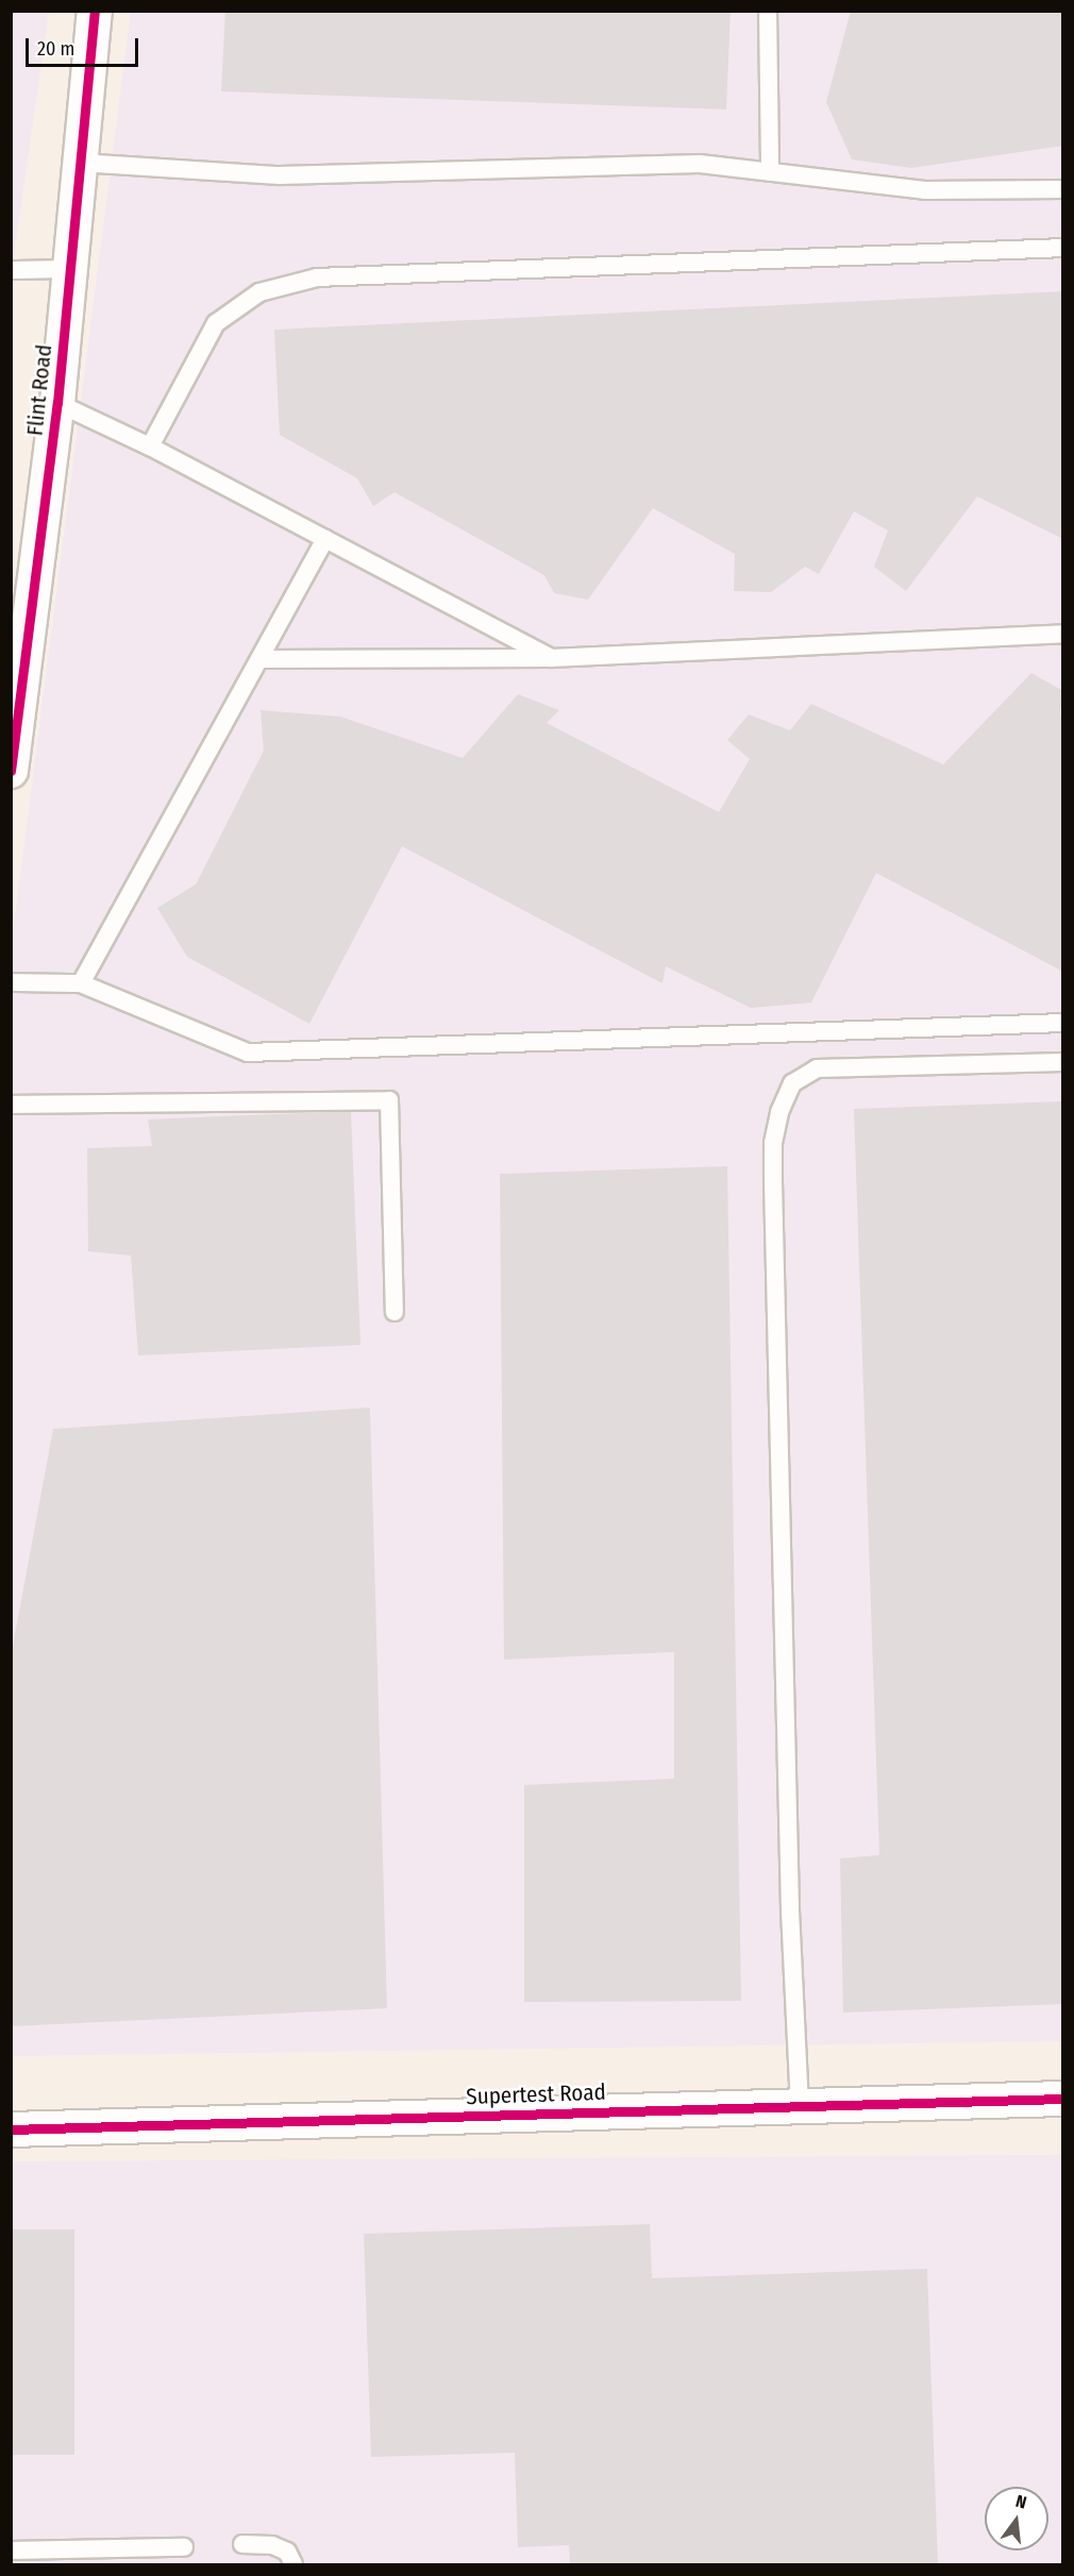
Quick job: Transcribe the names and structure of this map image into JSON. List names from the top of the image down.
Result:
{
  "streets": {
    "street": ["Flint Road", "Supertest Road"]
  },
  "scale_bar": "20 m",
  "north": "top"
}
